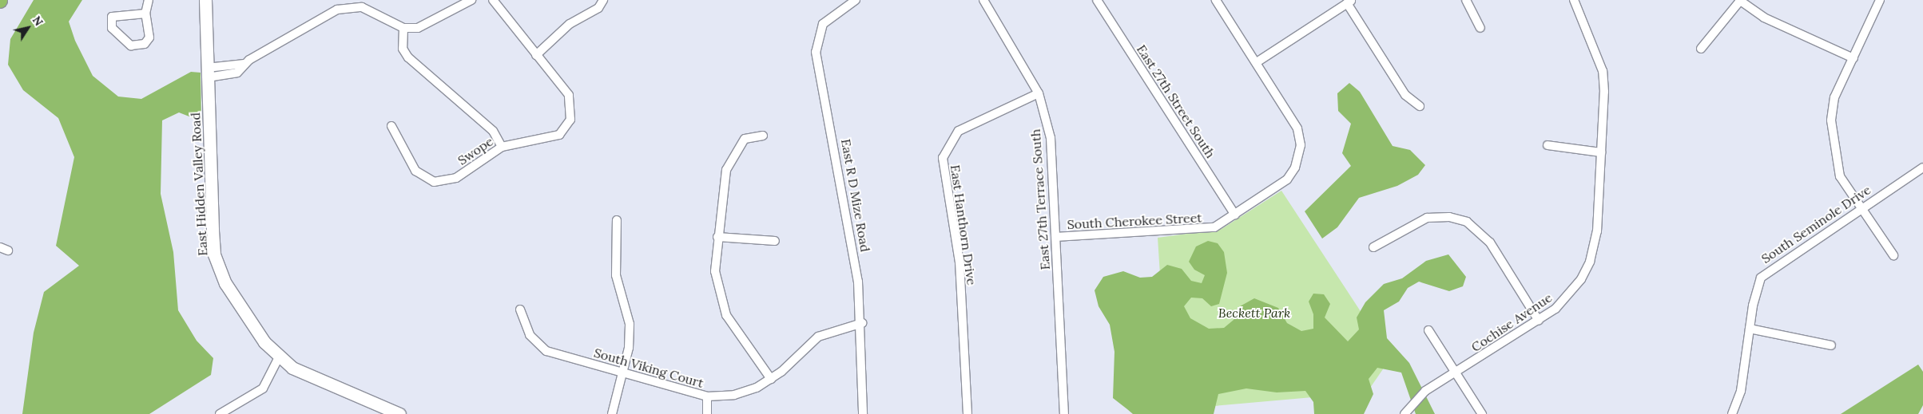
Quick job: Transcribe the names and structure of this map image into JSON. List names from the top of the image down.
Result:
{
  "streets": {
    "main road": ["East Hidden Valley Road"],
    "street": [
      "East 27th Street South",
      "Swope",
      "East R D Mize Road",
      "East 27th Terrace South",
      "South Cherokee Street",
      "South Seminole Drive",
      "East Hanthorn Drive",
      "Cochise Avenue",
      "South Viking Court"
    ]
  },
  "crossings": [
    ["East 27th Street South", "South Cherokee Street"],
    ["East R D Mize Road", "South Viking Court"],
    ["East 27th Terrace South", "South Cherokee Street"],
    ["East 27th Terrace South", "East Hanthorn Drive"]
  ],
  "parks": ["Beckett Park"],
  "north": "top right"
}
